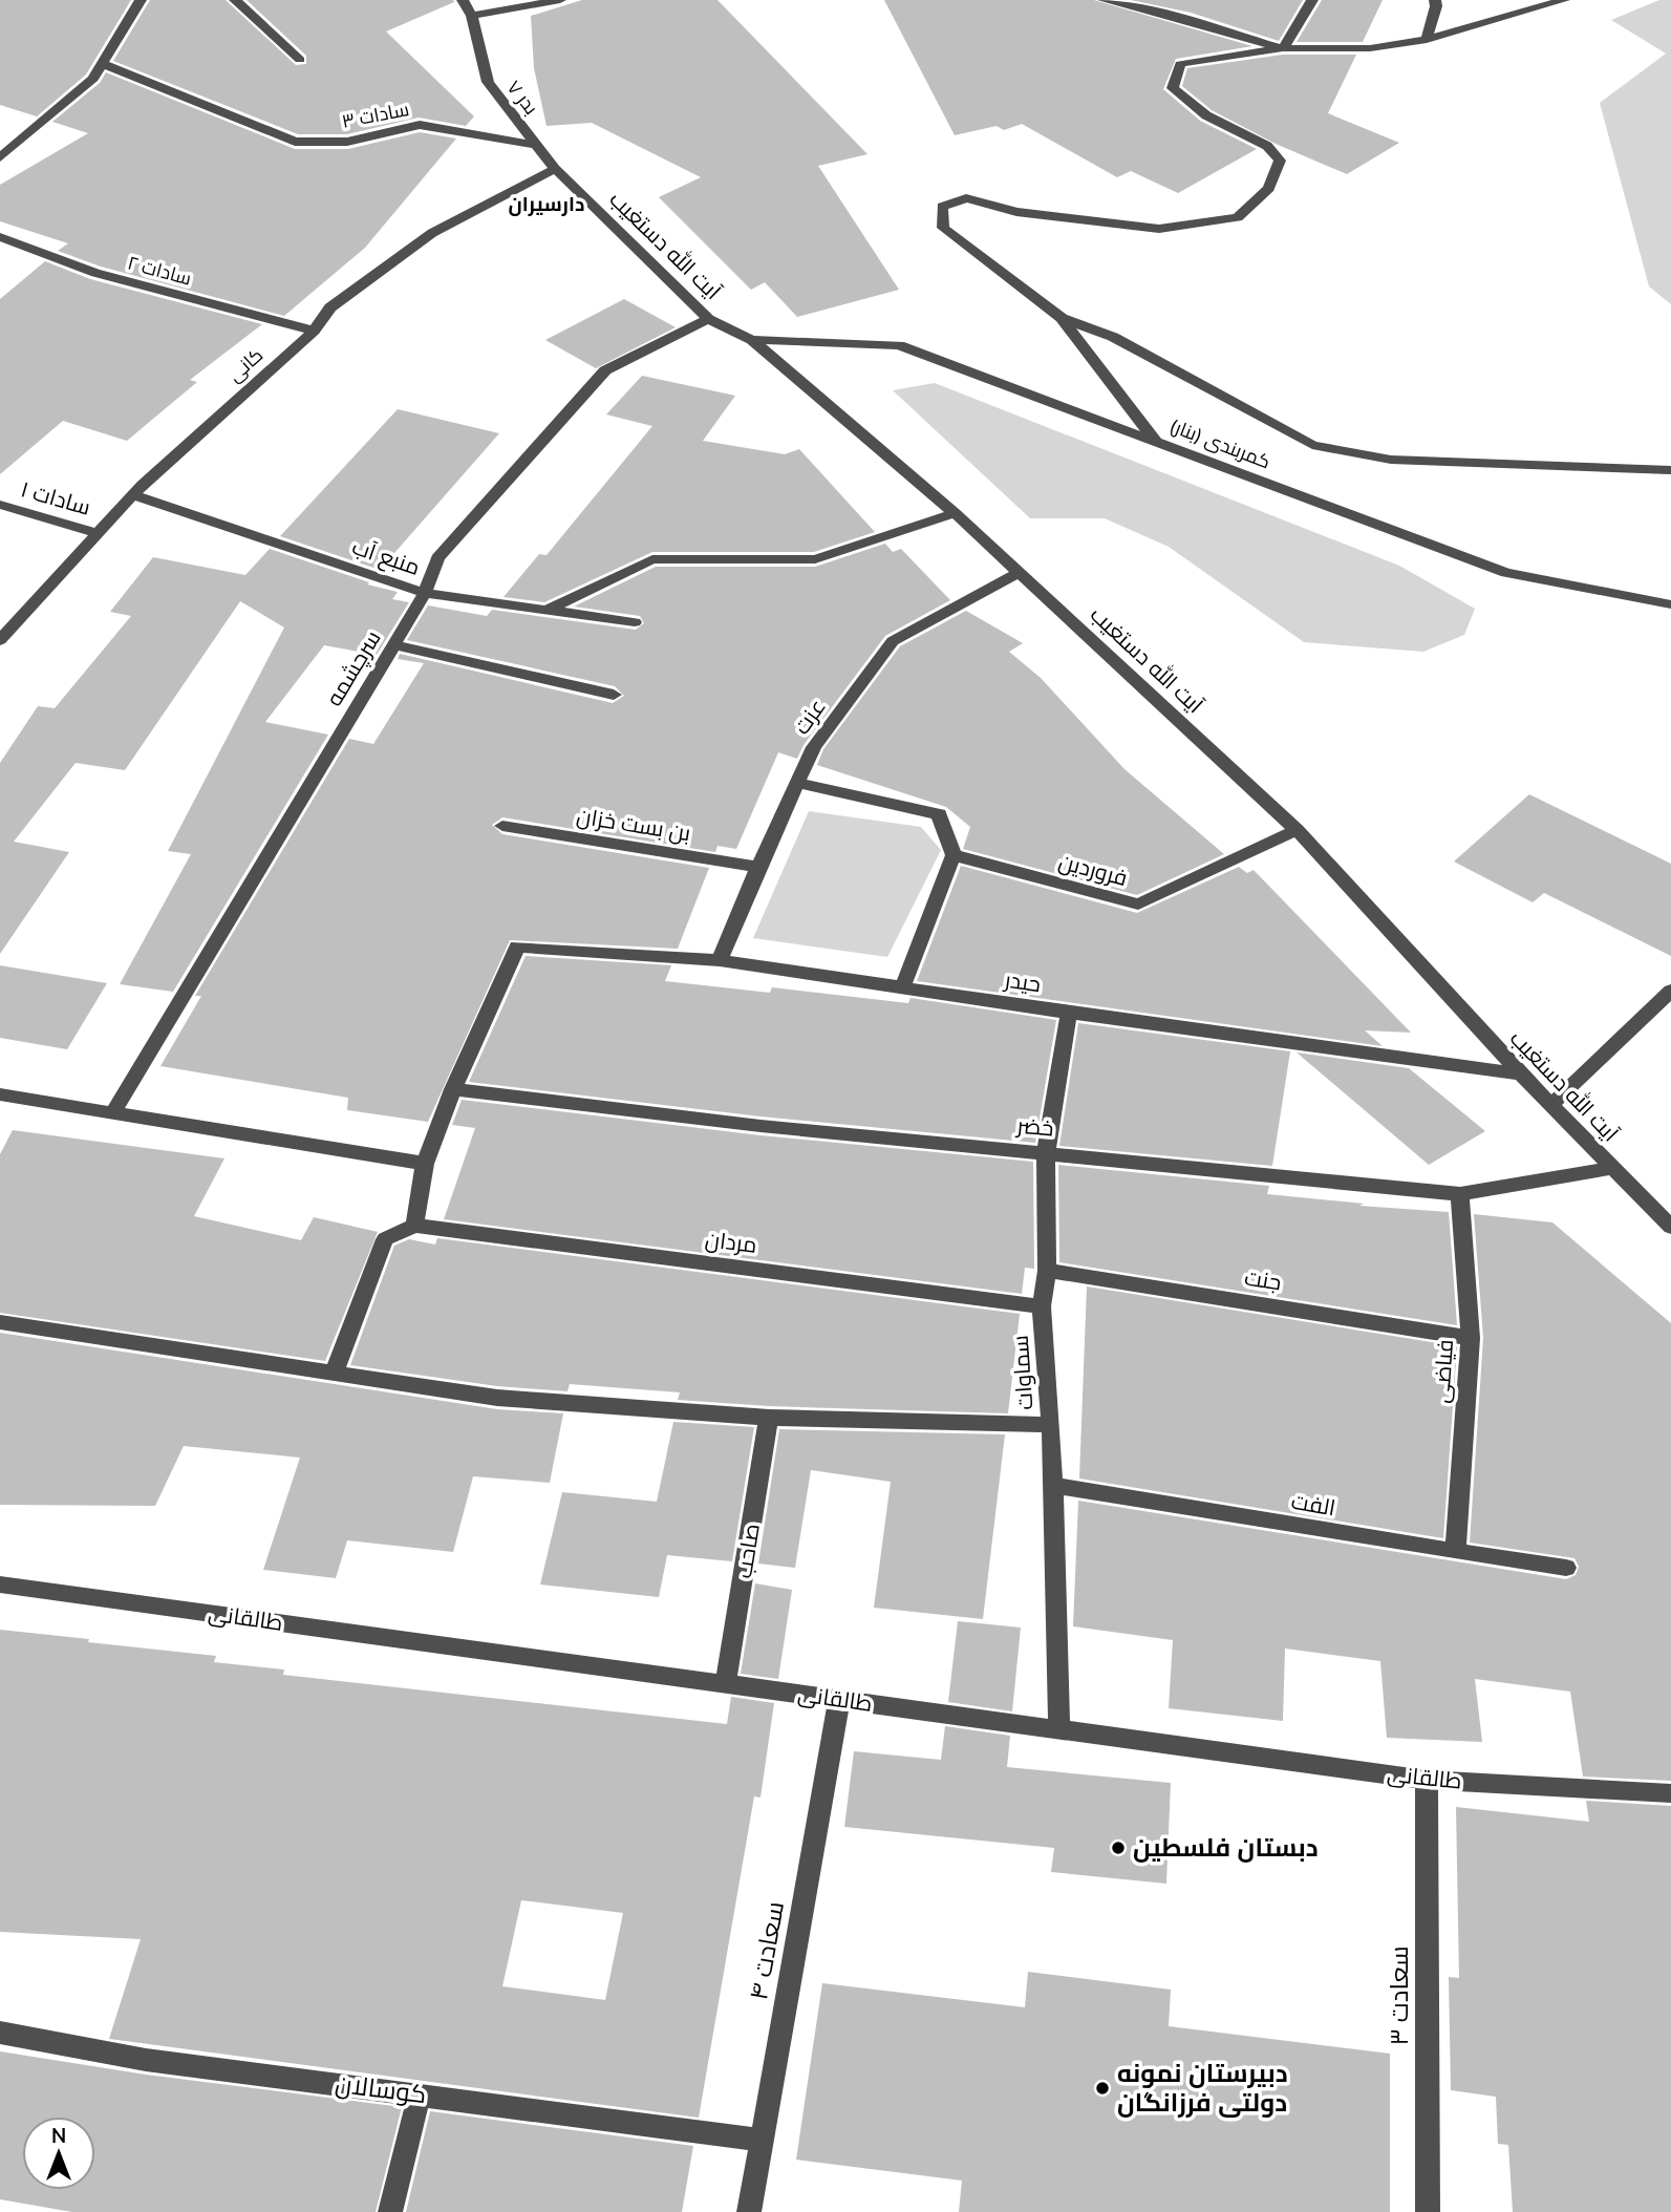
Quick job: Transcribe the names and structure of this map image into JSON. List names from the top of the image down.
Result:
{
  "streets": {
    "street": [
      "بدر ۷",
      "سادات ۳",
      "آیت الله دستغیب",
      "سادات ۲",
      "کانی",
      "کمربندی (بنار)",
      "سادات ۱",
      "منبع آب",
      "سرچشمه",
      "عزت",
      "بن بست خزان",
      "فروردین",
      "حیدر",
      "خضر",
      "مردان",
      "جنت",
      "فیاضی",
      "سماوات",
      "الفت",
      "صاحب",
      "طالقانی",
      "سعادت ۴",
      "سعادت ۳",
      "کوسالان"
    ]
  },
  "crossings": [
    ["بدر ۷", "سادات ۳"],
    ["بدر ۷", "آیت الله دستغیب"],
    ["بدر ۷", "کانی"],
    ["آیت الله دستغیب", "کانی"],
    ["آیت الله دستغیب", "کمربندی (بنار)"],
    ["آیت الله دستغیب", "سرچشمه"],
    ["آیت الله دستغیب", "عزت"],
    ["آیت الله دستغیب", "فروردین"],
    ["آیت الله دستغیب", "حیدر"],
    ["آیت الله دستغیب", "خضر"],
    ["سادات ۲", "کانی"],
    ["کانی", "سادات ۱"],
    ["کانی", "منبع آب"],
    ["منبع آب", "سرچشمه"],
    ["عزت", "بن بست خزان"],
    ["عزت", "حیدر"],
    ["حیدر", "خضر"],
    ["حیدر", "سماوات"],
    ["خضر", "فیاضی"],
    ["خضر", "سماوات"],
    ["مردان", "سماوات"],
    ["جنت", "فیاضی"],
    ["جنت", "سماوات"],
    ["فیاضی", "الفت"],
    ["سماوات", "الفت"],
    ["سماوات", "طالقانی"],
    ["صاحب", "طالقانی"],
    ["طالقانی", "سعادت ۴"],
    ["طالقانی", "سعادت ۳"],
    ["سعادت ۴", "کوسالان"]
  ],
  "districts": ["دارسیران"],
  "places": ["دبستان فلسطین", "دبیرستان نمونه دولتی فرزانگان"],
  "north": "top"
}
